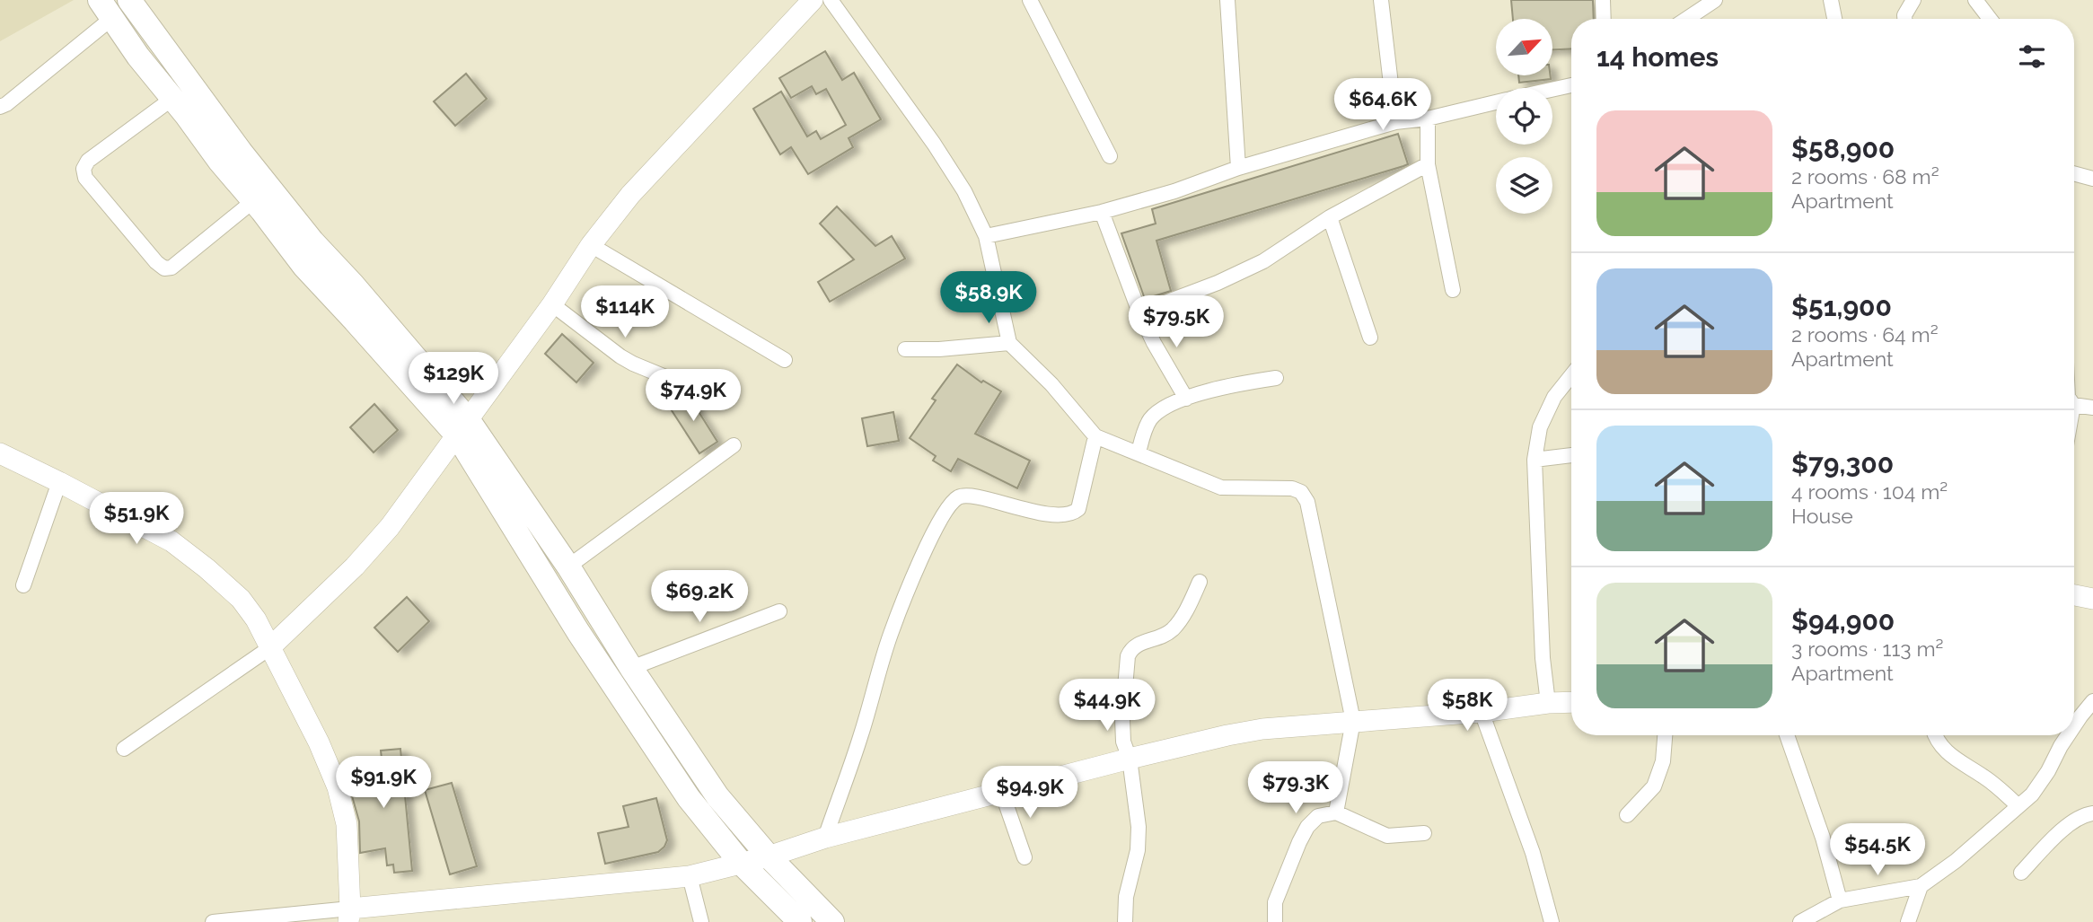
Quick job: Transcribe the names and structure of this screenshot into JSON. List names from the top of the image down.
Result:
{
  "north": "top right",
  "page": {
    "heading": "14 homes",
    "price": [
      "$64.6K",
      "$58.9K",
      "$114K",
      "$79.5K",
      "$129K",
      "$74.9K",
      "$51.9K",
      "$69.2K",
      "$44.9K",
      "$58K",
      "$91.9K",
      "$79.3K",
      "$94.9K",
      "$54.5K"
    ],
    "list": [
      {
        "name": "$58,900",
        "note": "2 rooms · 68 m² · Apartment"
      },
      {
        "name": "$51,900",
        "note": "2 rooms · 64 m² · Apartment"
      },
      {
        "name": "$79,300",
        "note": "4 rooms · 104 m² · House"
      },
      {
        "name": "$94,900",
        "note": "3 rooms · 113 m² · Apartment"
      }
    ]
  }
}
